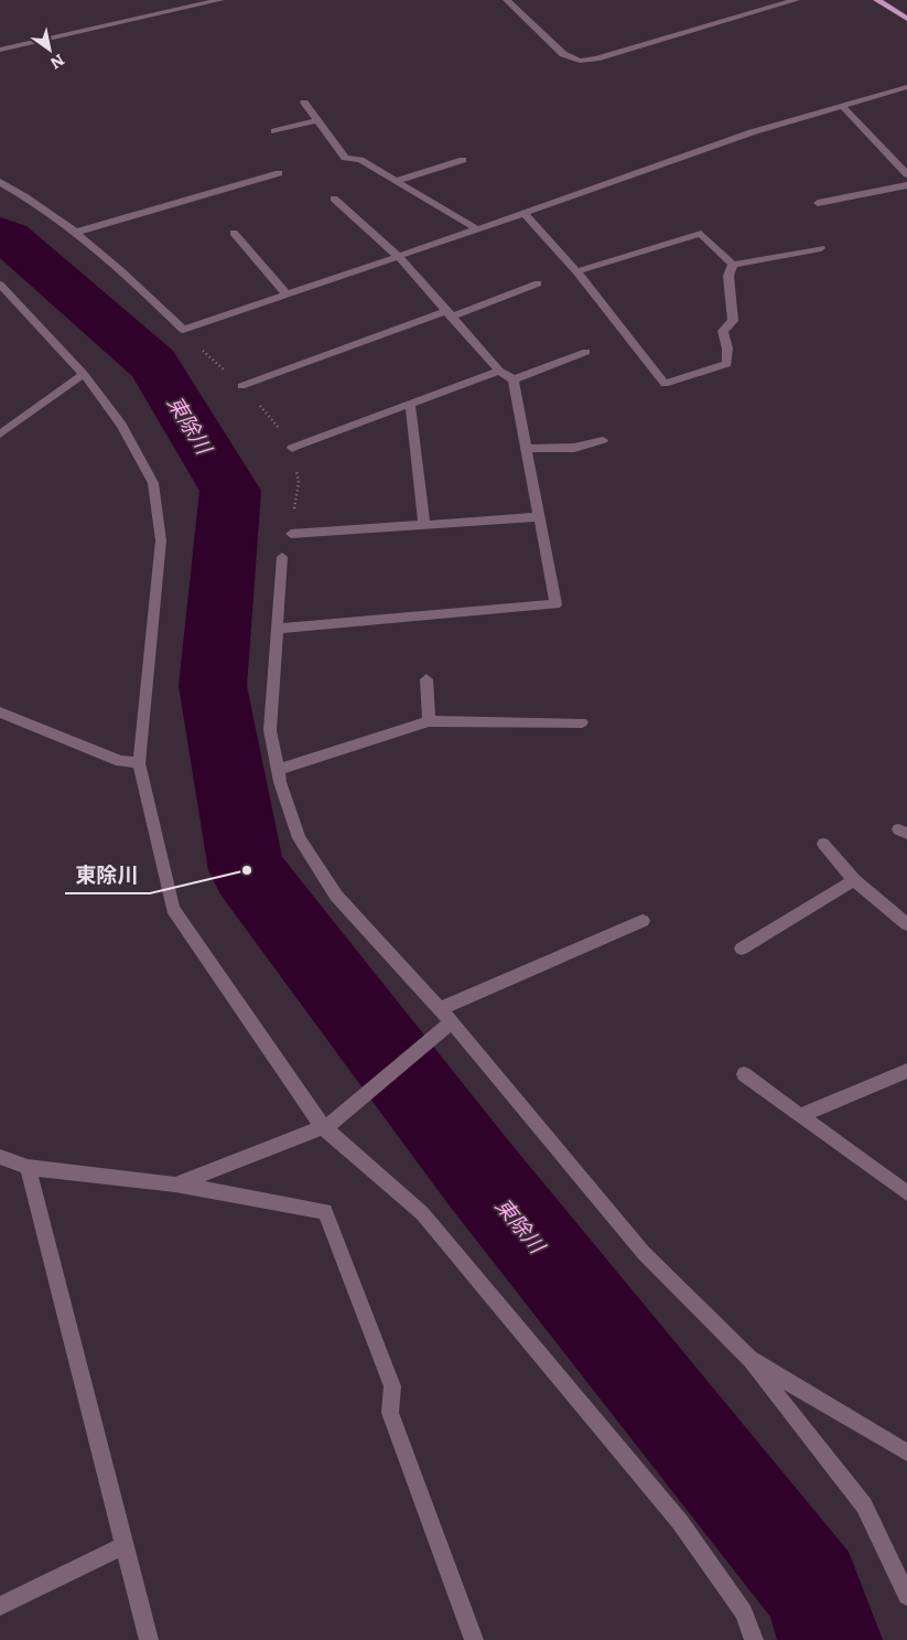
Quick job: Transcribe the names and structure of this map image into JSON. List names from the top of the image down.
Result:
{
  "water": ["東除川"],
  "places": ["東除川"],
  "north": "bottom right"
}
